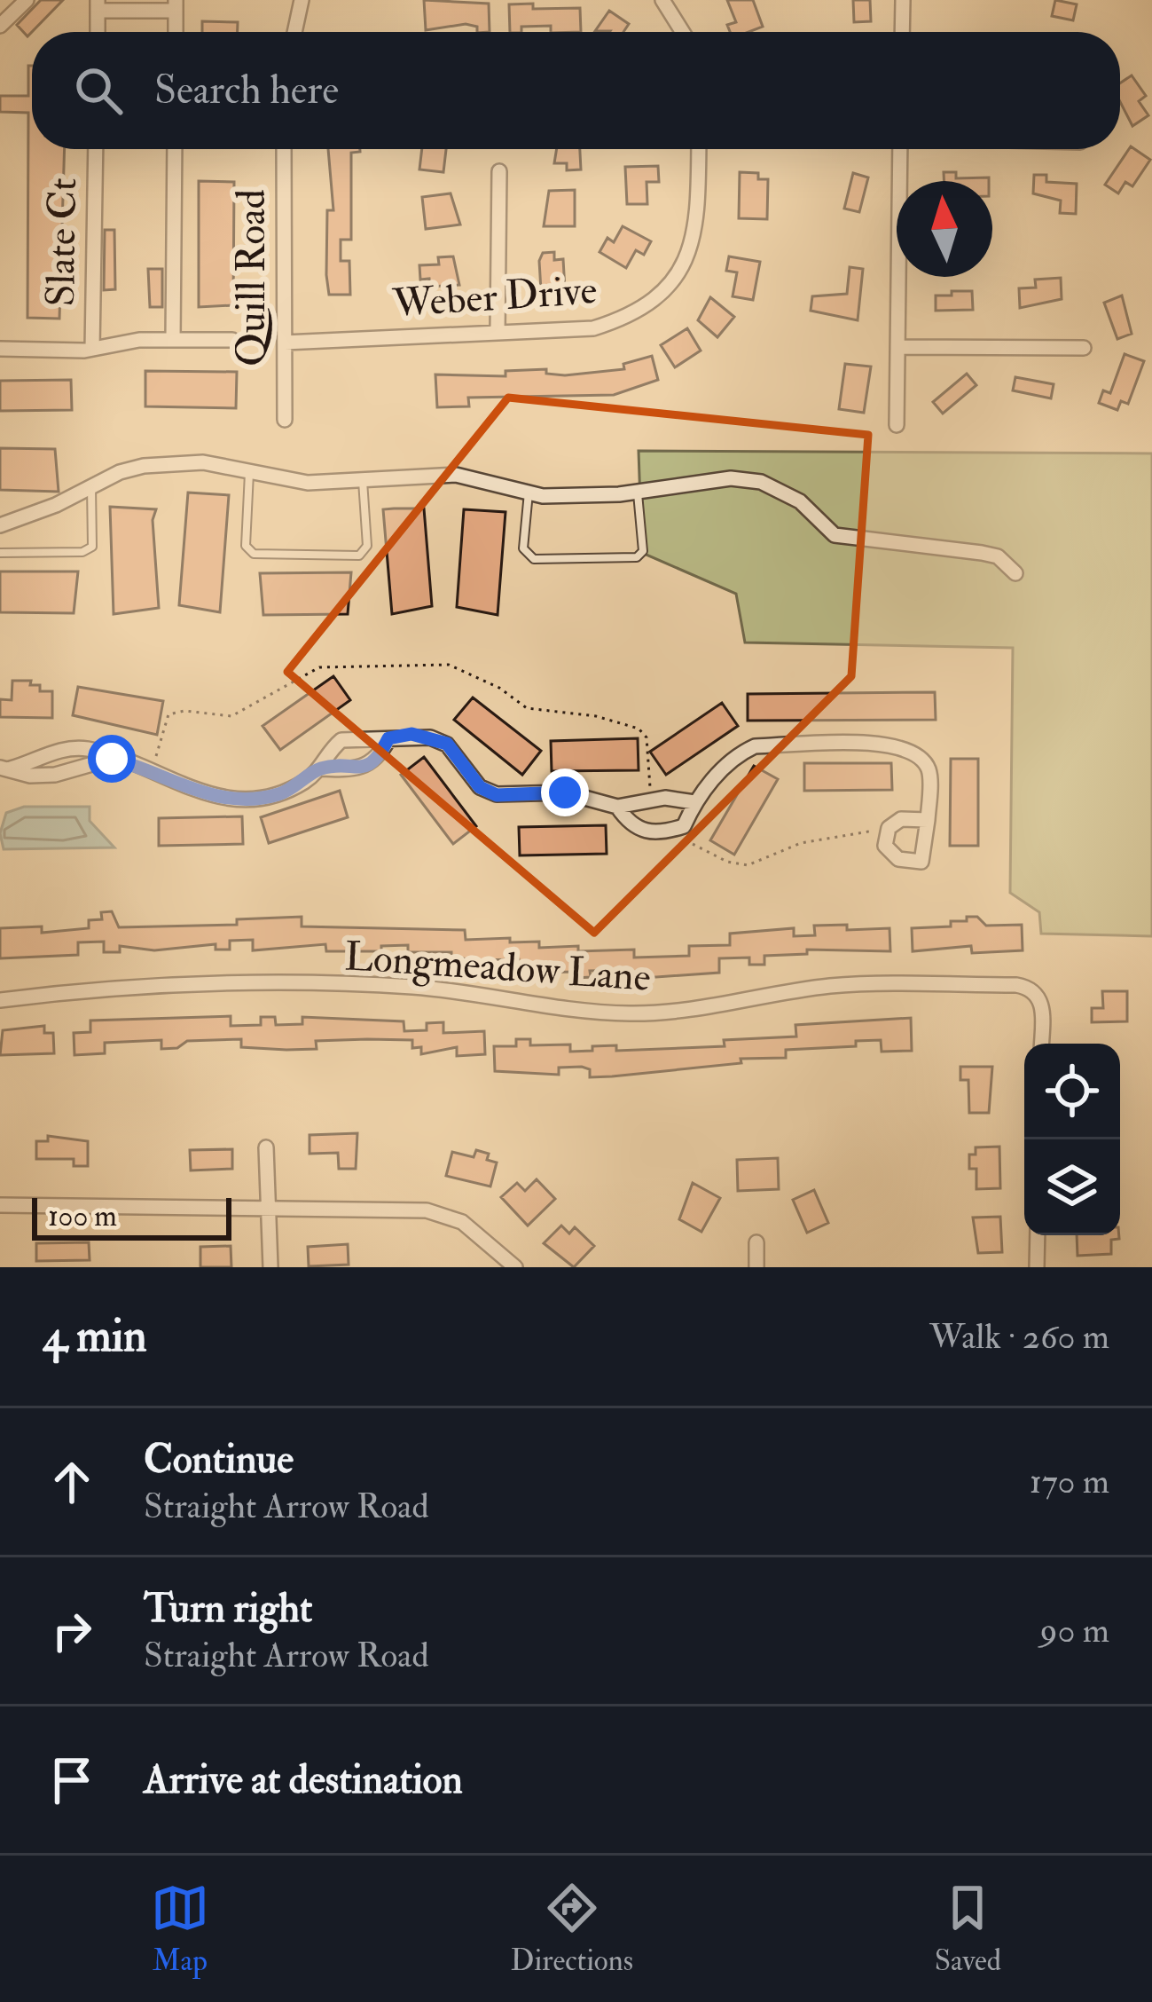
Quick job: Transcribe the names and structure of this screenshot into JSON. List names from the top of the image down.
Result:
{
  "streets": {
    "street": [
      "Slate Ct",
      "Quill Road",
      "Weber Drive",
      "Longmeadow Lane"
    ]
  },
  "crossings": [
    ["Quill Road", "Weber Drive"]
  ],
  "scale_bar": "100 m",
  "north": "top",
  "page": {
    "search": "Search here",
    "scale": "100 m",
    "heading": ["4 min", "Walk · 260 m"],
    "list": [
      ["Continue", "Straight Arrow Road", "170 m"],
      ["Turn right", "Straight Arrow Road", "90 m"],
      "Arrive at destination"
    ],
    "nav": ["Map", "Directions", "Saved"]
  }
}
